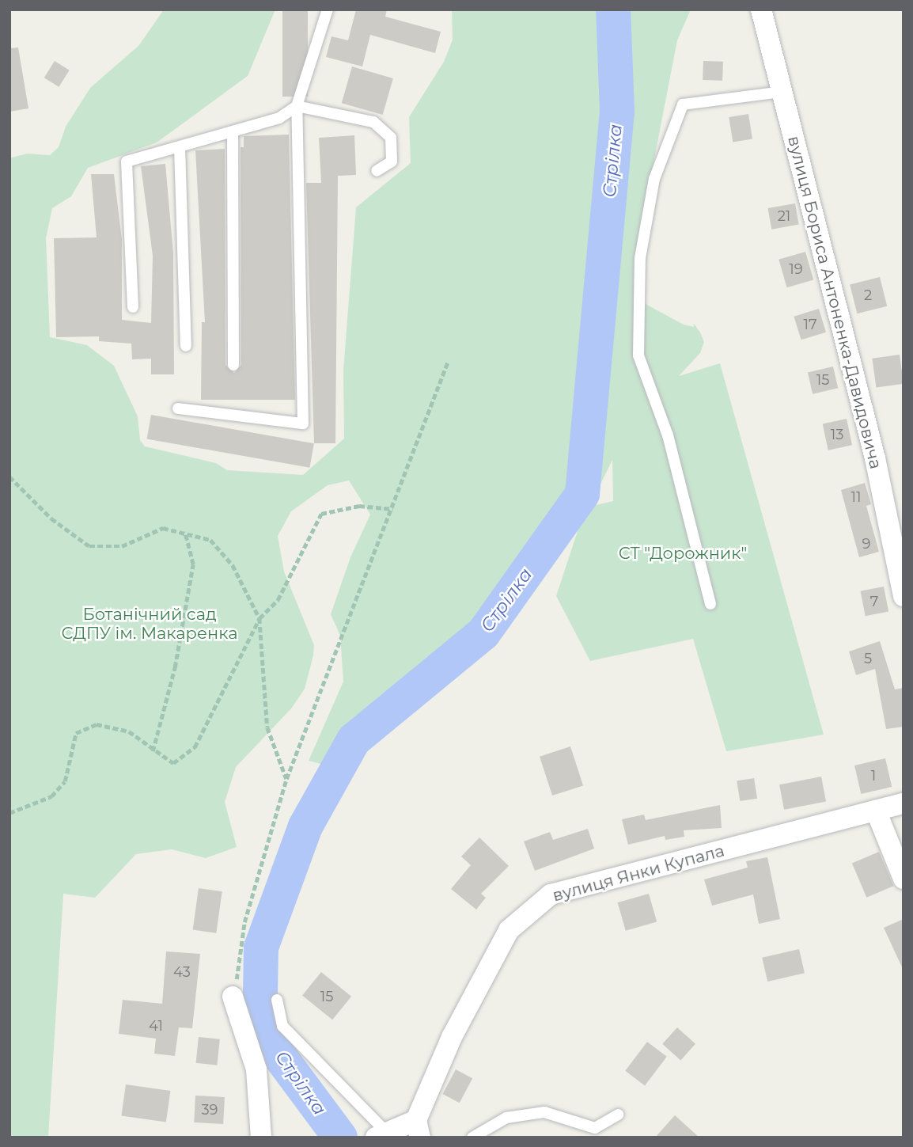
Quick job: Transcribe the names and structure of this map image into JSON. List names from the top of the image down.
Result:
{
  "streets": {
    "street": ["вулиця Бориса Антоненка-Давидовича", "вулиця Янки Купала"]
  },
  "water": ["Стрілка"],
  "parks": ["СТ \"Дорожник\"", "Ботанічний сад СДПУ ім. Макаренка"],
  "house_numbers": [
    "21",
    "19",
    "2",
    "17",
    "15",
    "13",
    "11",
    "9",
    "7",
    "5",
    "1",
    "43",
    "15",
    "41",
    "39"
  ]
}
